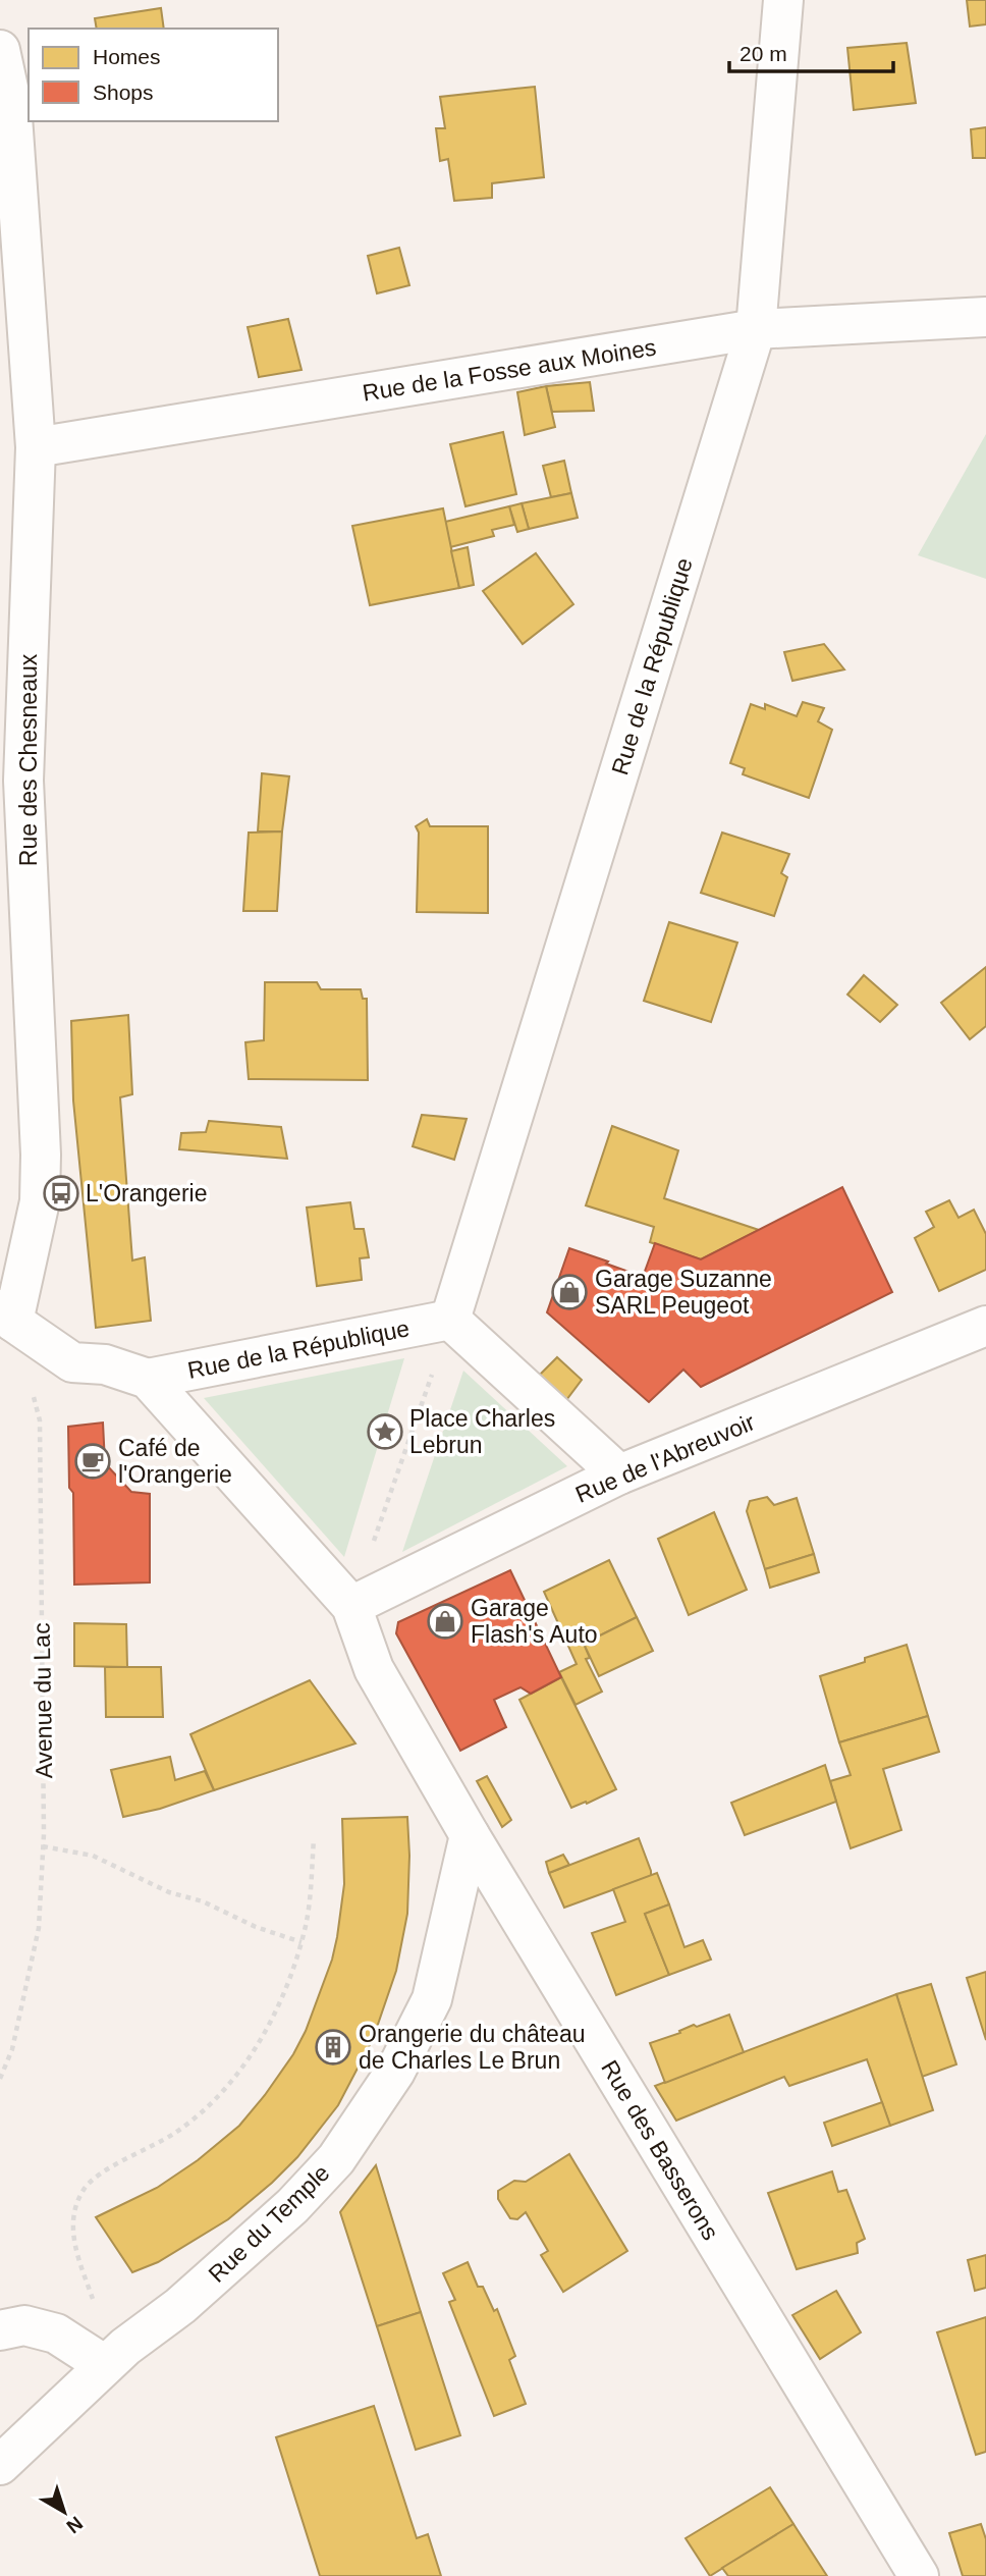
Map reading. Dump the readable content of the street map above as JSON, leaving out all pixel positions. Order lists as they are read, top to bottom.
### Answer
{
  "streets": {
    "street": [
      "Rue de la Fosse aux Moines",
      "Rue de la République",
      "Rue des Chesneaux",
      "Rue de l'Abreuvoir",
      "Rue des Basserons",
      "Rue du Temple"
    ],
    "path": ["Avenue du Lac"]
  },
  "crossings": [
    ["Rue de la Fosse aux Moines", "Rue de la République"],
    ["Rue de la Fosse aux Moines", "Rue des Chesneaux"],
    ["Rue de la République", "Rue des Chesneaux"],
    ["Rue de la République", "Rue de l'Abreuvoir"],
    ["Rue de la République", "Rue des Basserons"],
    ["Rue de l'Abreuvoir", "Rue des Basserons"],
    ["Rue des Basserons", "Rue du Temple"]
  ],
  "places": {
    "bus stop": ["L'Orangerie"],
    "shop": ["Garage Suzanne SARL Peugeot", "Garage Flash's Auto"],
    "place": ["Place Charles Lebrun"],
    "cafe": ["Café de l'Orangerie"],
    "building": ["Orangerie du château de Charles Le Brun"]
  },
  "legend": ["Homes", "Shops"],
  "scale_bar": "20 m",
  "north": "bottom right"
}
